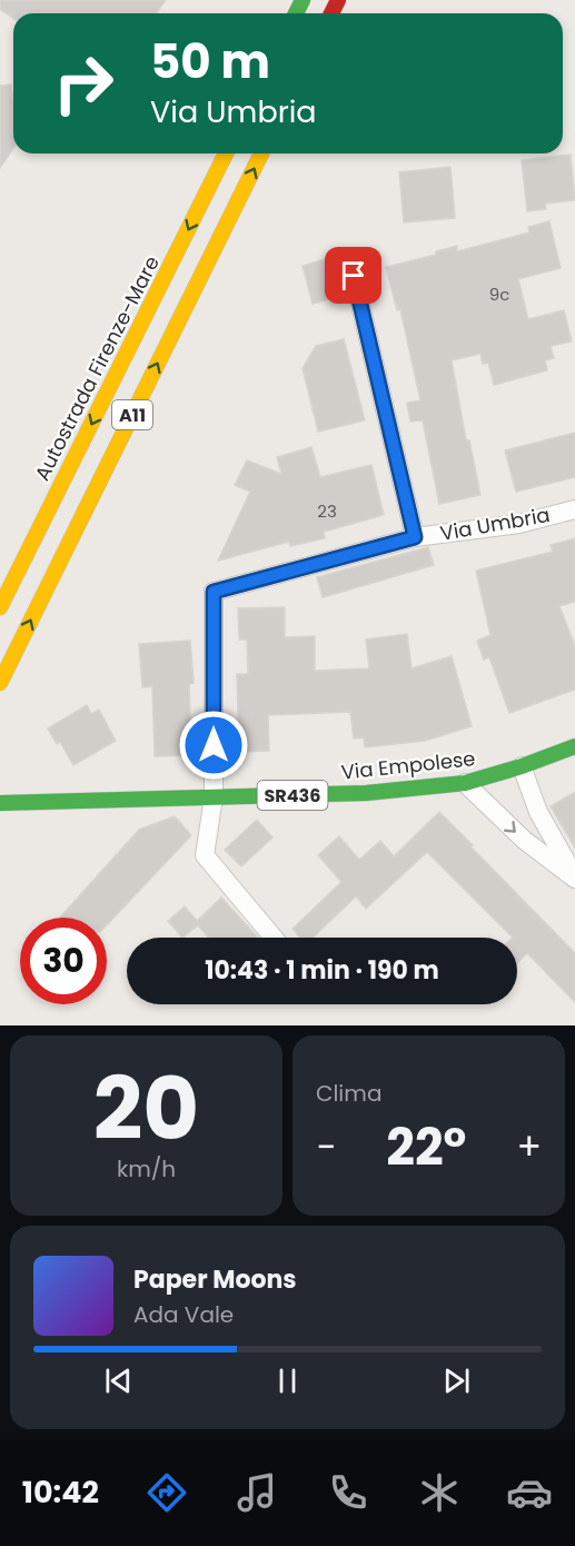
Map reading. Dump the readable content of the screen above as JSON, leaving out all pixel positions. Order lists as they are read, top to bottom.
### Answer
{
  "streets": {
    "main road": [
      "Autostrada Firenze-Mare",
      "A11",
      "Via Empolese",
      "SR436"
    ],
    "street": ["Via Umbria"]
  },
  "crossings": [
    ["Via Umbria", "Via Empolese"]
  ],
  "house_numbers": ["9c", "23"],
  "page": {
    "turn": ["50 m", "Via Umbria"],
    "limit": "30",
    "trip": "10:43 · 1 min · 190 m",
    "tile": [
      ["20", "km/h"],
      "Clima"
    ],
    "heat": ["−", "22°", "+"],
    "song": ["Paper Moons", "Ada Vale"],
    "tabs": "10:42"
  }
}
